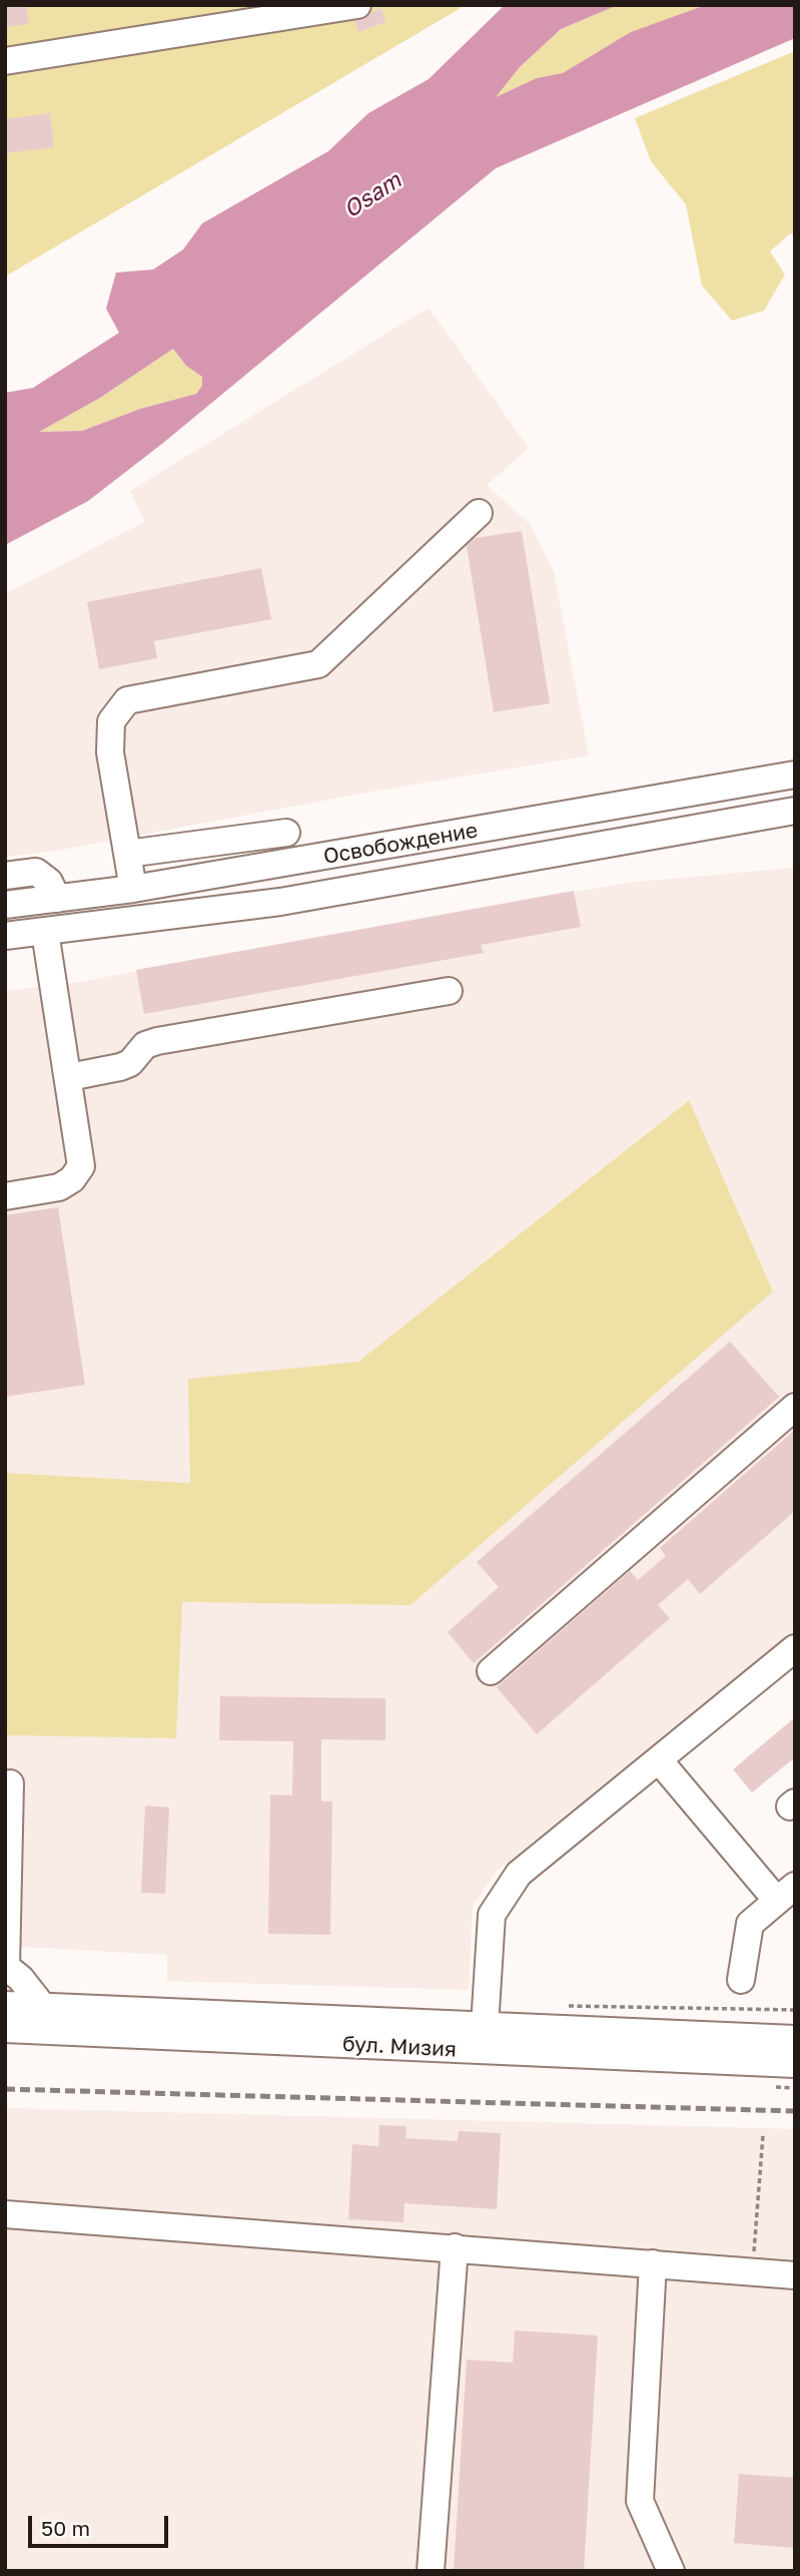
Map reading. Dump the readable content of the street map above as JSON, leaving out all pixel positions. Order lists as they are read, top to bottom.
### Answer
{
  "streets": {
    "street": ["Освобождение", "бул. Мизия"]
  },
  "water": ["Osam"],
  "scale_bar": "50 m"
}
